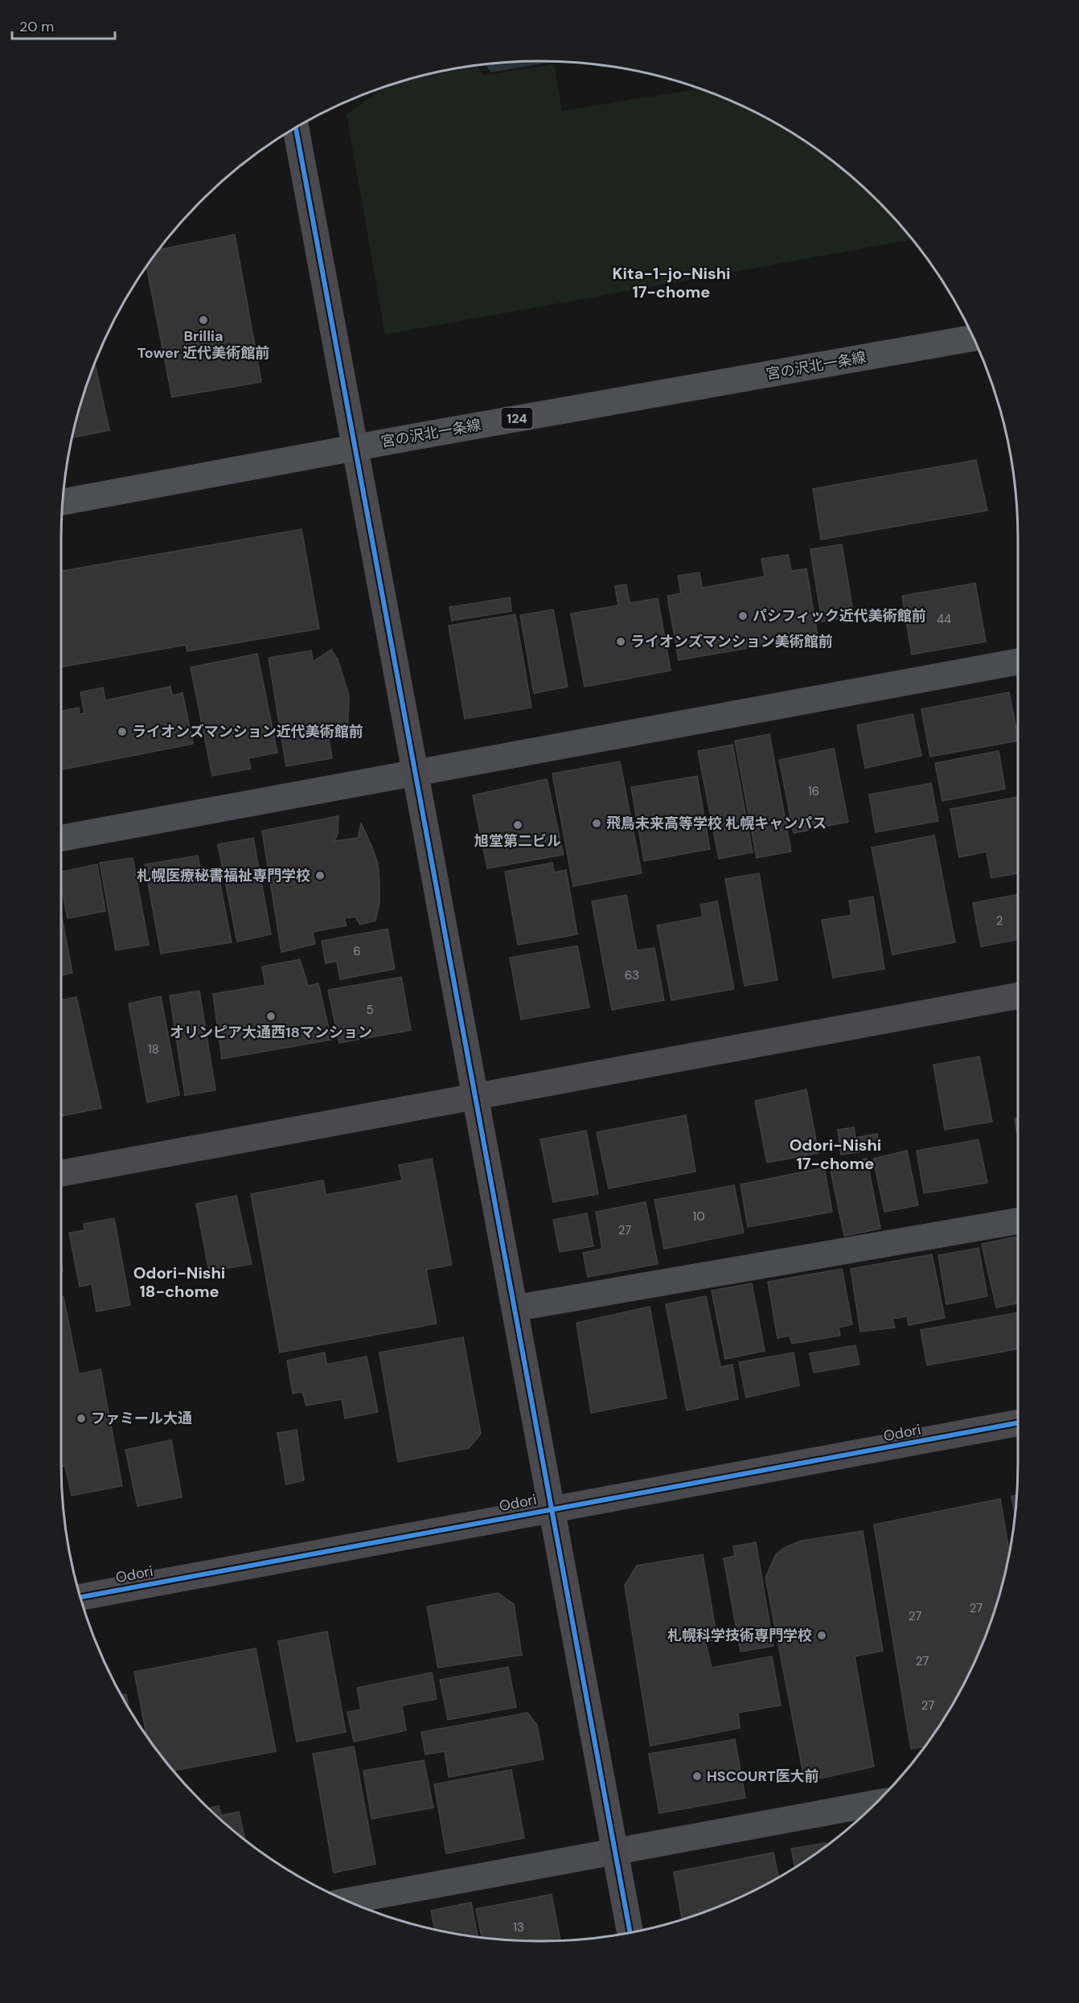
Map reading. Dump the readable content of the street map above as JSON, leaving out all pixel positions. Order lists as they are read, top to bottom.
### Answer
{
  "streets": {
    "main road": ["宮の沢北一条線", "124"],
    "street": ["Odori"]
  },
  "districts": ["Kita-1-jo-Nishi 17-chome", "Odori-Nishi 17-chome", "Odori-Nishi 18-chome"],
  "places": [
    "Brillia Tower 近代美術館前",
    "パシフィック近代美術館前",
    "ライオンズマンション美術館前",
    "ライオンズマンション近代美術館前",
    "飛鳥未来高等学校 札幌キャンパス",
    "旭堂第二ビル",
    "札幌医療秘書福祉専門学校",
    "オリンピア大通西18マンション",
    "ファミール大通",
    "札幌科学技術専門学校",
    "HSCOURT医大前"
  ],
  "house_numbers": [
    "44",
    "16",
    "2",
    "6",
    "63",
    "5",
    "18",
    "10",
    "27",
    "27",
    "27",
    "27",
    "27",
    "13"
  ],
  "scale_bar": "20 m"
}
